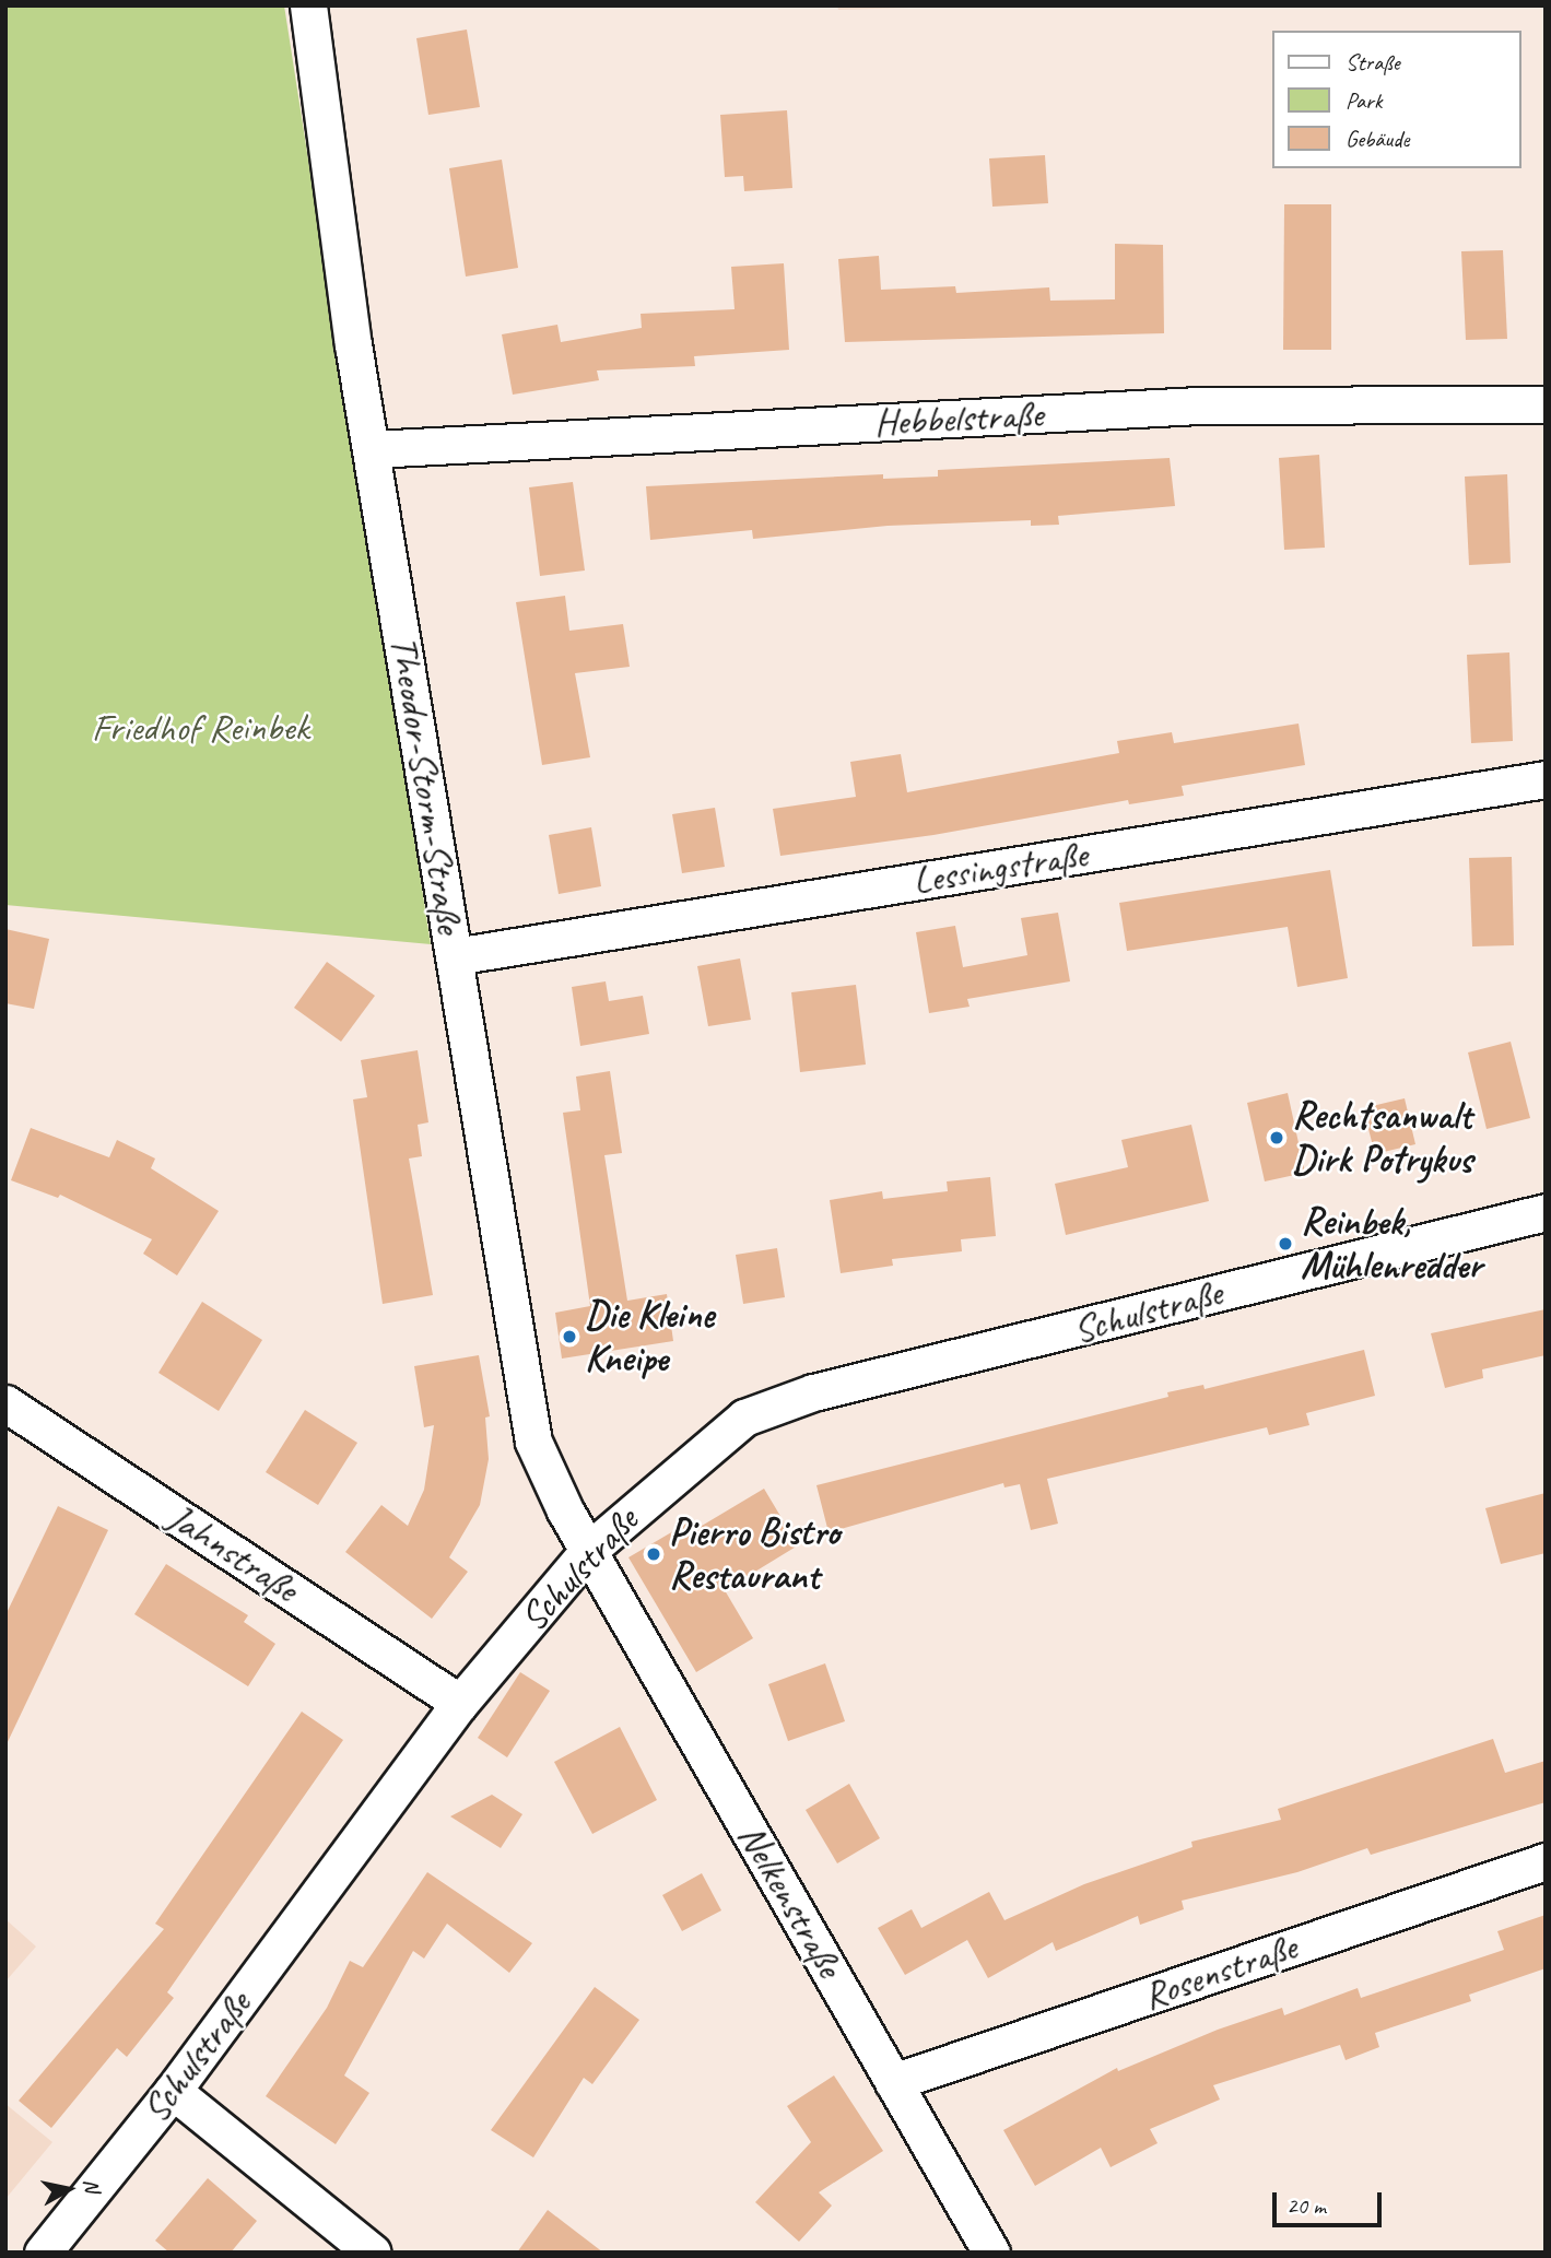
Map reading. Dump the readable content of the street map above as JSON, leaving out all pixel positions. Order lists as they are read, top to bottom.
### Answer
{
  "streets": {
    "street": [
      "Hebbelstraße",
      "Theodor-Storm-Straße",
      "Lessingstraße",
      "Schulstraße",
      "Jahnstraße",
      "Nelkenstraße",
      "Rosenstraße"
    ]
  },
  "crossings": [
    ["Hebbelstraße", "Theodor-Storm-Straße"],
    ["Theodor-Storm-Straße", "Lessingstraße"],
    ["Theodor-Storm-Straße", "Schulstraße"],
    ["Theodor-Storm-Straße", "Nelkenstraße"],
    ["Schulstraße", "Jahnstraße"],
    ["Schulstraße", "Nelkenstraße"],
    ["Nelkenstraße", "Rosenstraße"]
  ],
  "parks": ["Friedhof Reinbek"],
  "places": [
    "Rechtsanwalt Dirk Potrykus",
    "Reinbek, Mühlenredder",
    "Die Kleine Kneipe",
    "Pierro Bistro Restaurant"
  ],
  "legend": ["Straße", "Park", "Gebäude"],
  "scale_bar": "20 m",
  "north": "right"
}
